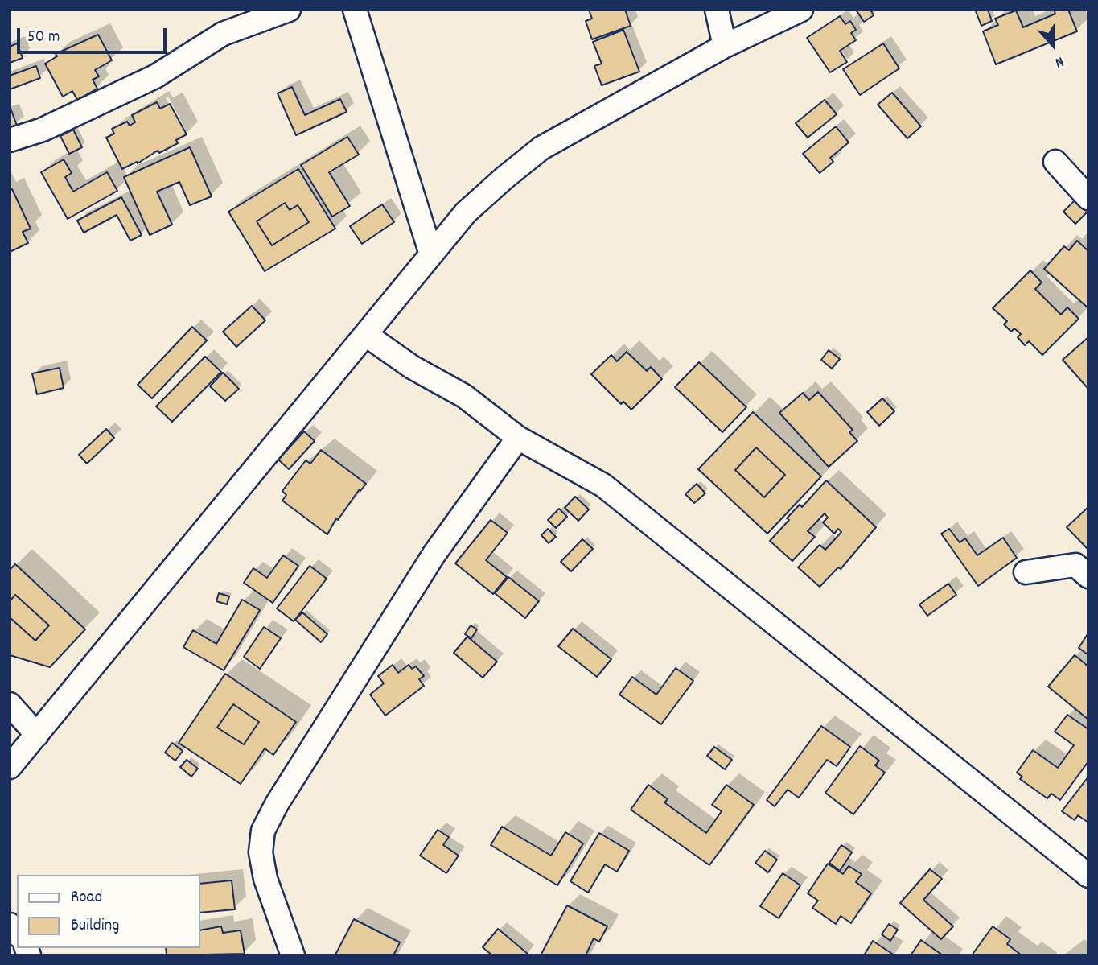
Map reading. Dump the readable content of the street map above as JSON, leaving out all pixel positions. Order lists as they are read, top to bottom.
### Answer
{
  "legend": ["Road", "Building"],
  "scale_bar": "50 m",
  "north": "bottom"
}
